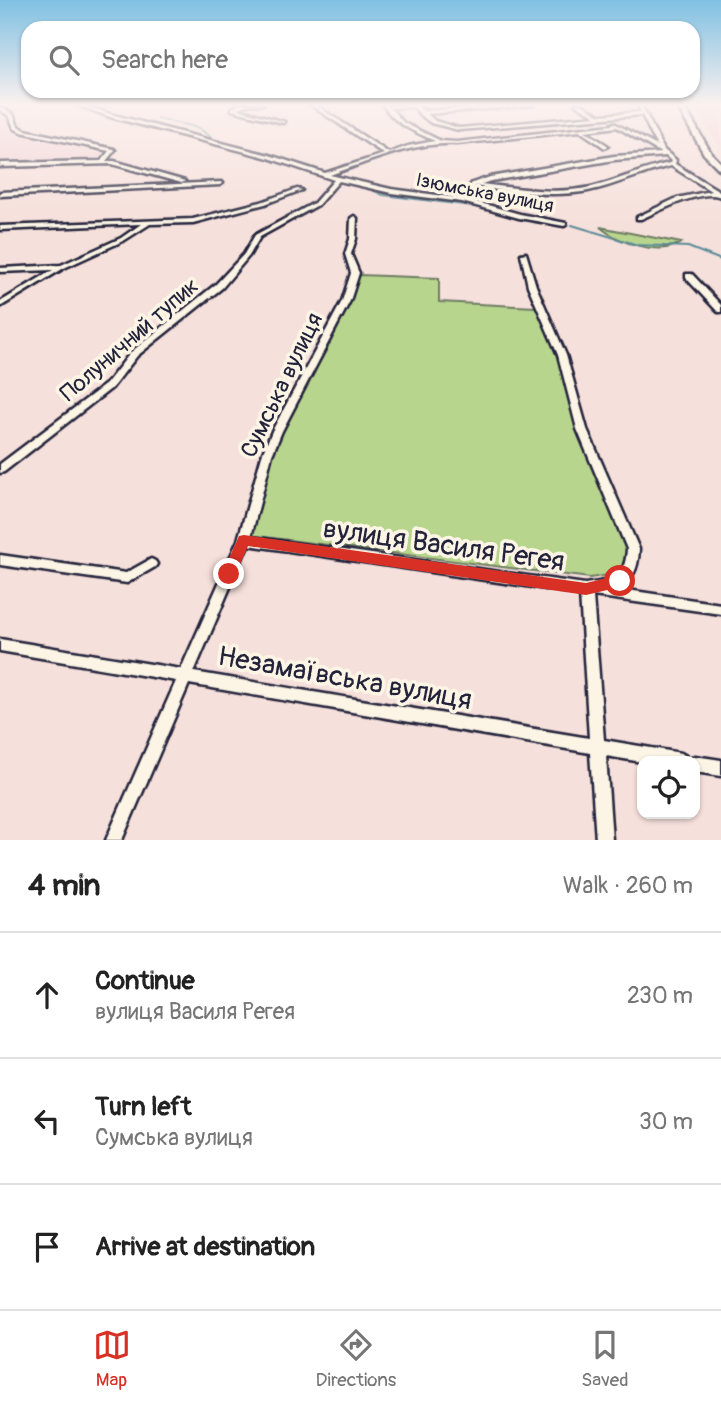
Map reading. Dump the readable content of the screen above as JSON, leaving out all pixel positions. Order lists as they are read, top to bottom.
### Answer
{
  "streets": {
    "street": [
      "Ізюмська вулиця",
      "Полуничний тупик",
      "Сумська вулиця",
      "вулиця Василя Регея",
      "Незамаївська вулиця"
    ]
  },
  "crossings": [
    ["Ізюмська вулиця", "Полуничний тупик"],
    ["Сумська вулиця", "вулиця Василя Регея"],
    ["Сумська вулиця", "Незамаївська вулиця"]
  ],
  "page": {
    "search": "Search here",
    "heading": ["4 min", "Walk · 260 m"],
    "list": [
      ["Continue", "вулиця Василя Регея", "230 m"],
      ["Turn left", "Сумська вулиця", "30 m"],
      "Arrive at destination"
    ],
    "nav": ["Map", "Directions", "Saved"]
  }
}
